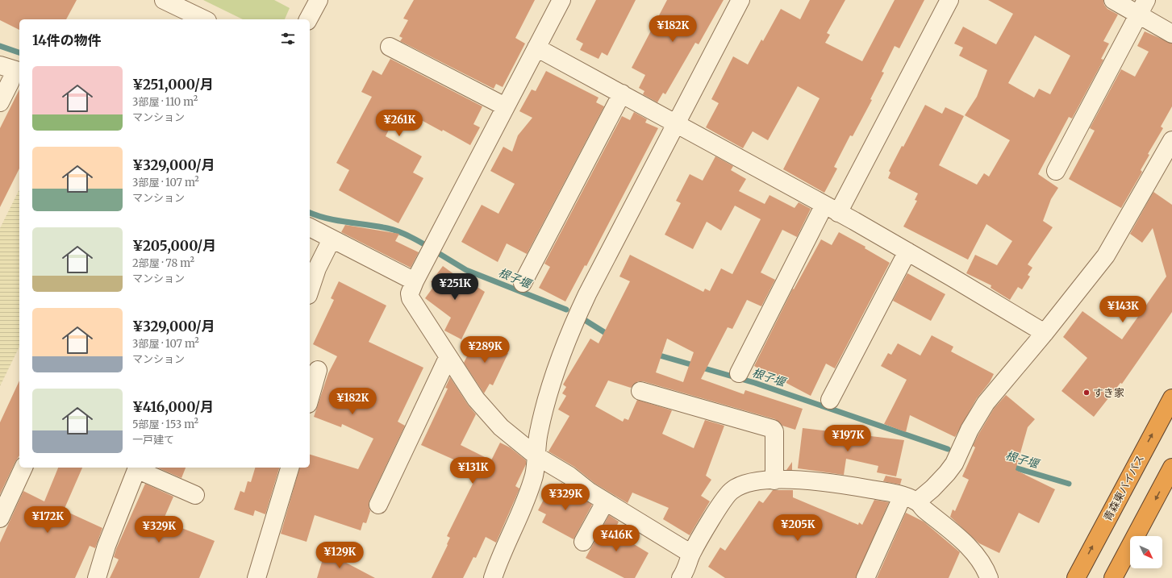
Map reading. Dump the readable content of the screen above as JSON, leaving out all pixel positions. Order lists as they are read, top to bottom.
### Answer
{
  "streets": {
    "highway": ["青森東バイパス"]
  },
  "water": ["根子堰"],
  "places": ["すき家"],
  "north": "bottom right",
  "page": {
    "price": [
      "¥182K",
      "¥261K",
      "¥251K",
      "¥143K",
      "¥289K",
      "¥182K",
      "¥197K",
      "¥131K",
      "¥329K",
      "¥172K",
      "¥205K",
      "¥329K",
      "¥416K",
      "¥129K"
    ],
    "heading": "14件の物件",
    "list": [
      {
        "name": "¥251,000/月",
        "note": "3部屋 · 110 m² · マンション"
      },
      {
        "name": "¥329,000/月",
        "note": "3部屋 · 107 m² · マンション"
      },
      {
        "name": "¥205,000/月",
        "note": "2部屋 · 78 m² · マンション"
      },
      {
        "name": "¥329,000/月",
        "note": "3部屋 · 107 m² · マンション"
      },
      {
        "name": "¥416,000/月",
        "note": "5部屋 · 153 m² · 一戸建て"
      }
    ]
  }
}
